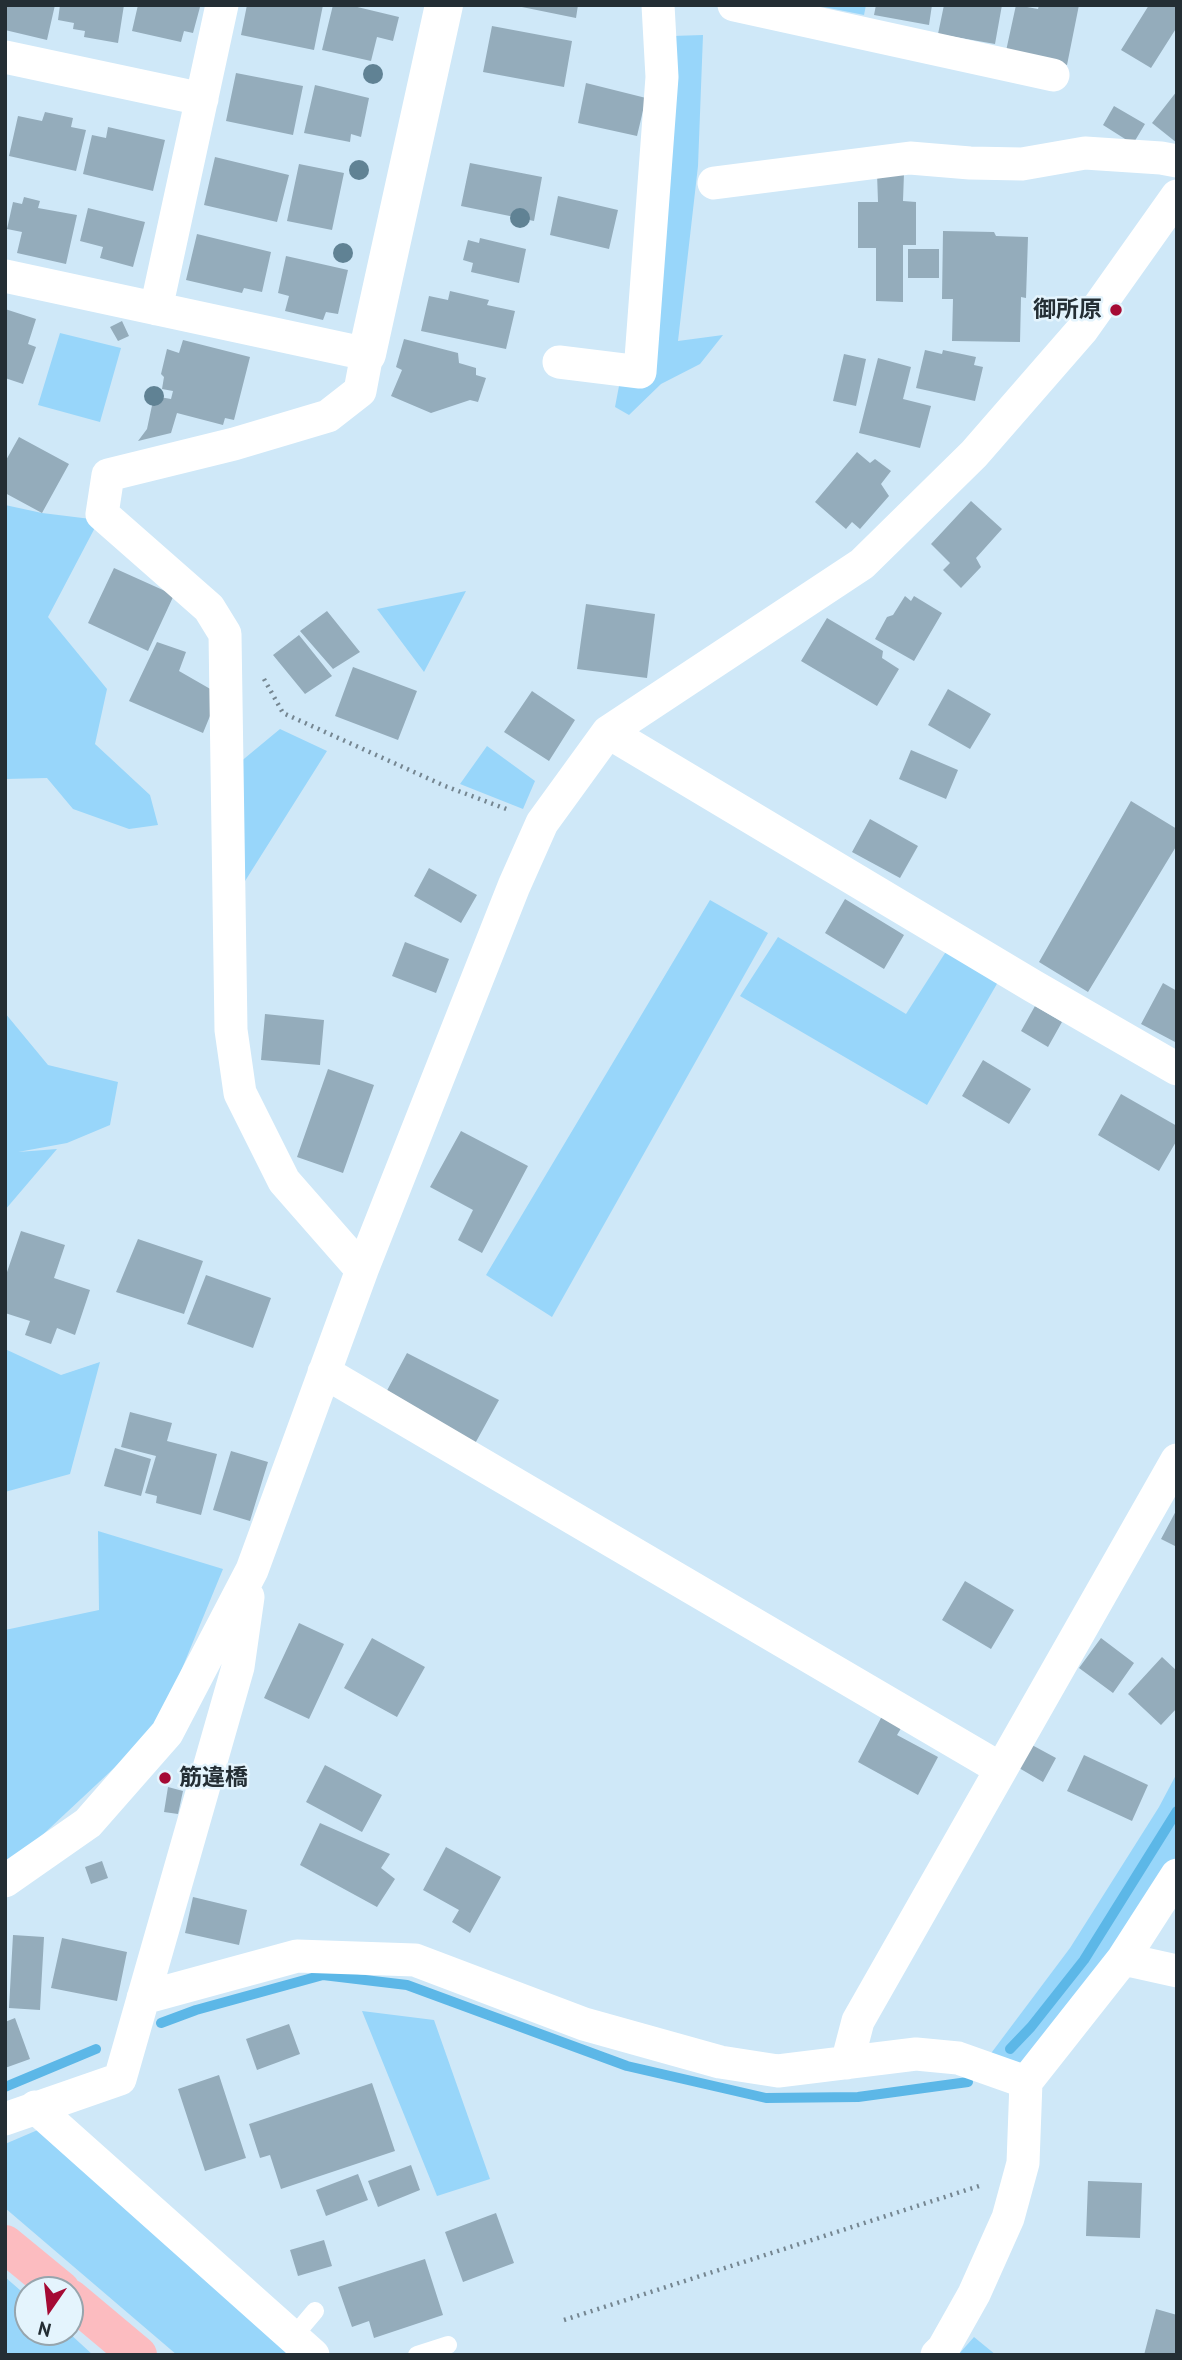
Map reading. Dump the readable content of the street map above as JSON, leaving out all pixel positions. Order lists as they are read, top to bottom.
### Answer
{
  "places": ["御所原", "筋違橋"],
  "north": "bottom"
}
